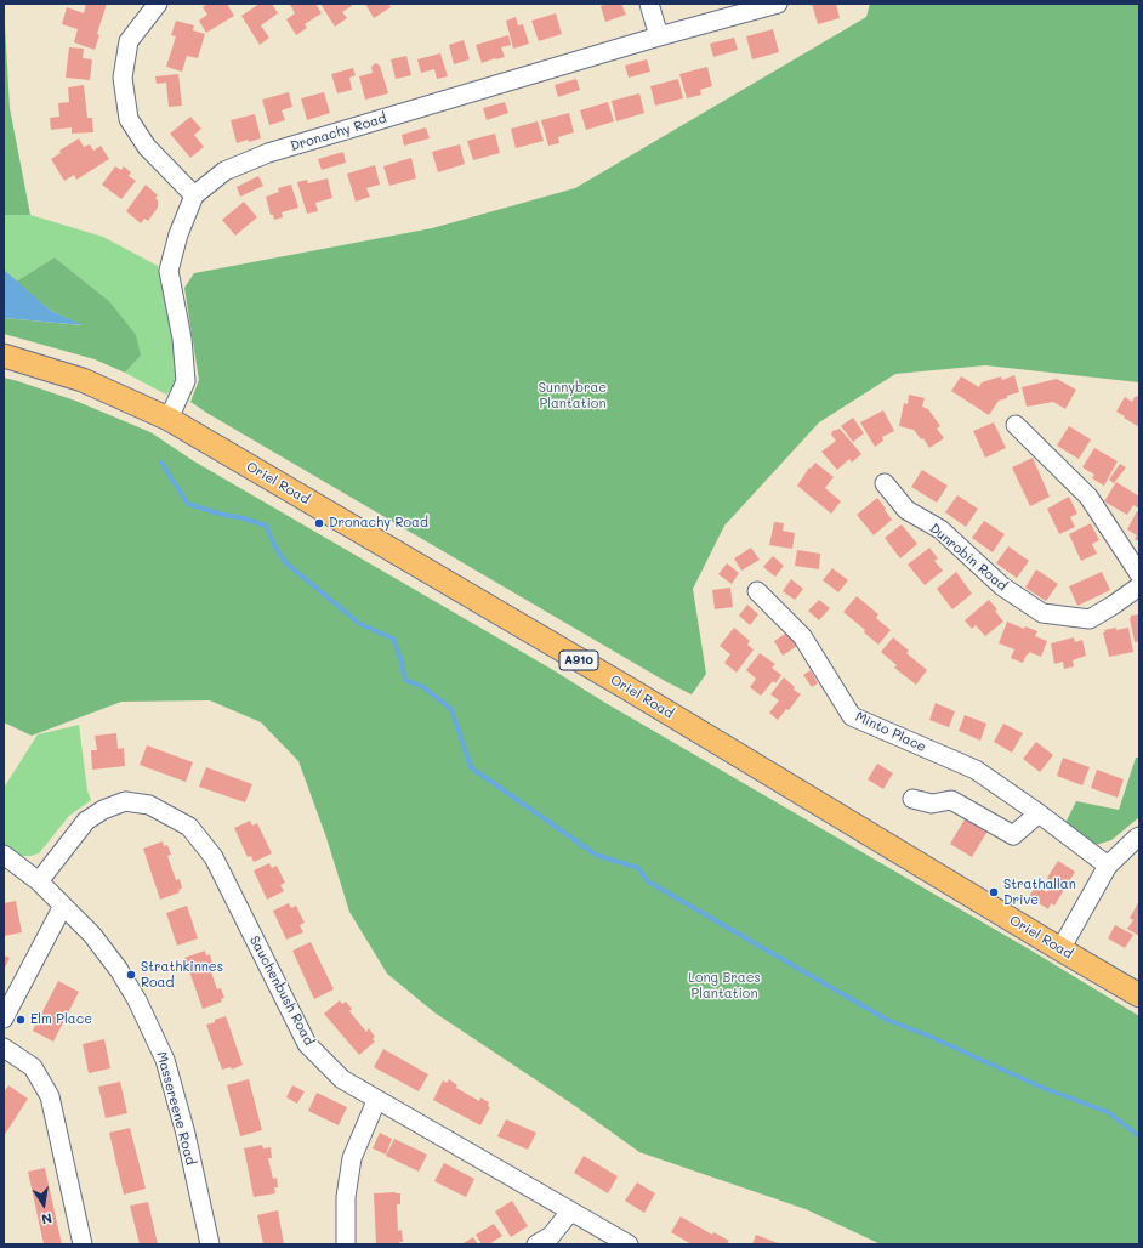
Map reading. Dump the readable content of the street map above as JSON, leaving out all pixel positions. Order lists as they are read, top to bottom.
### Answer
{
  "streets": {
    "main road": ["Oriel Road", "A910"],
    "street": [
      "Dronachy Road",
      "Dunrobin Road",
      "Minto Place",
      "Sauchenbush Road",
      "Massereene Road"
    ]
  },
  "crossings": [
    ["Sauchenbush Road", "Massereene Road"]
  ],
  "parks": ["Sunnybrae Plantation", "Long Braes Plantation"],
  "places": [
    "Dronachy Road",
    "Strathallan Drive",
    "Strathkinnes Road",
    "Elm Place"
  ],
  "north": "bottom"
}
